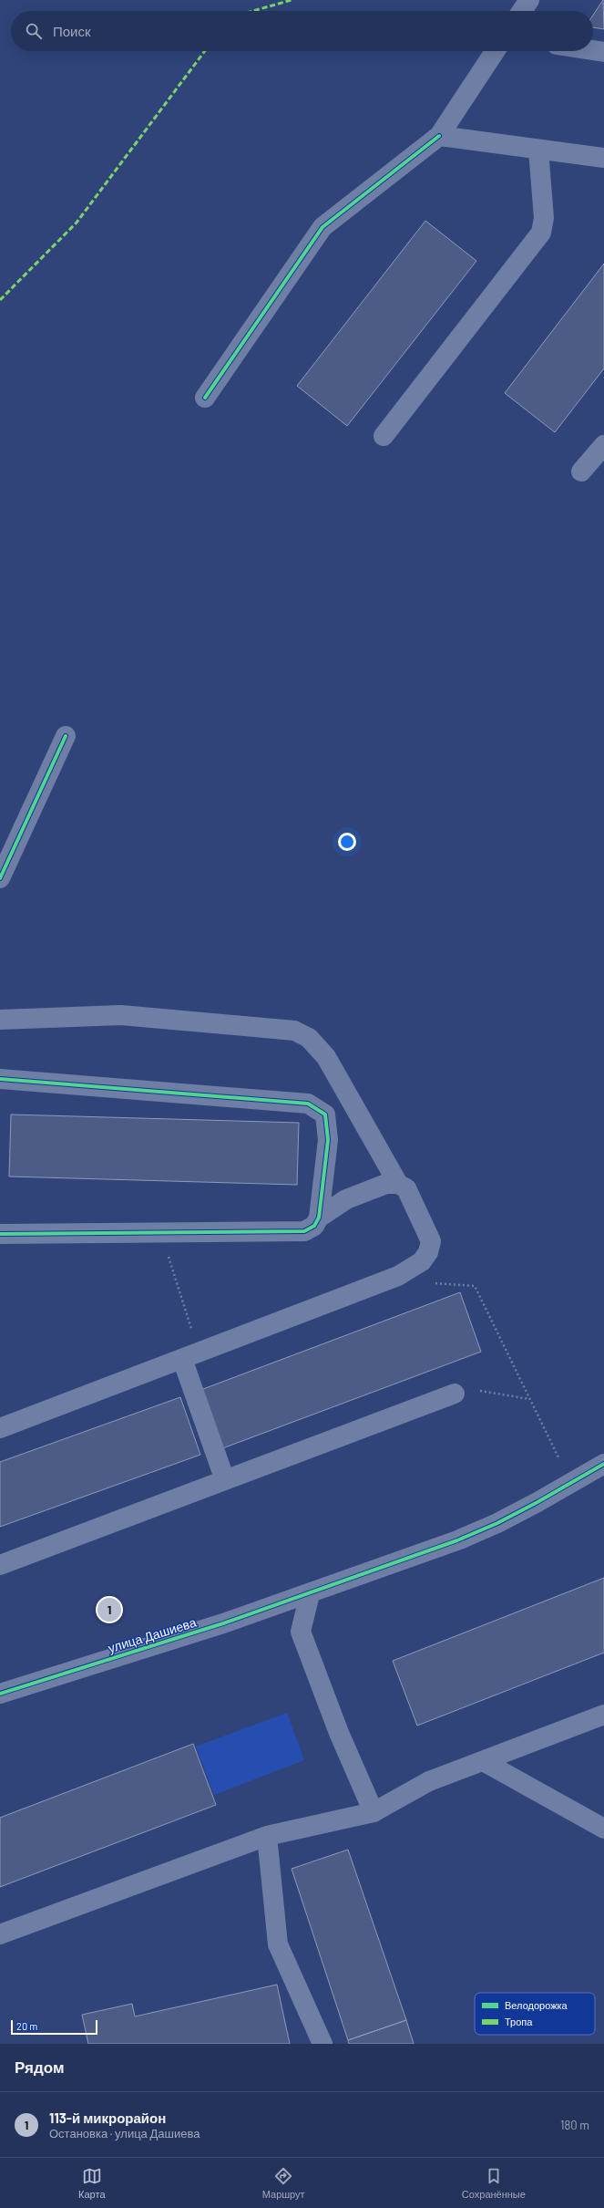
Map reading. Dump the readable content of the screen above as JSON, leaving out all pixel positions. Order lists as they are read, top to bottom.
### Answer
{
  "streets": {
    "street": ["улица Дашиева"]
  },
  "legend": ["Велодорожка", "Тропа"],
  "scale_bar": "20 m",
  "page": {
    "search": "Поиск",
    "pins": "1",
    "scale": "20 m",
    "heading": "Рядом",
    "list": [
      {
        "mark": "1",
        "name": "113-й микрорайон",
        "note": "Остановка · улица Дашиева",
        "value": "180 m"
      }
    ],
    "nav": ["Карта", "Маршрут", "Сохранённые"]
  }
}
